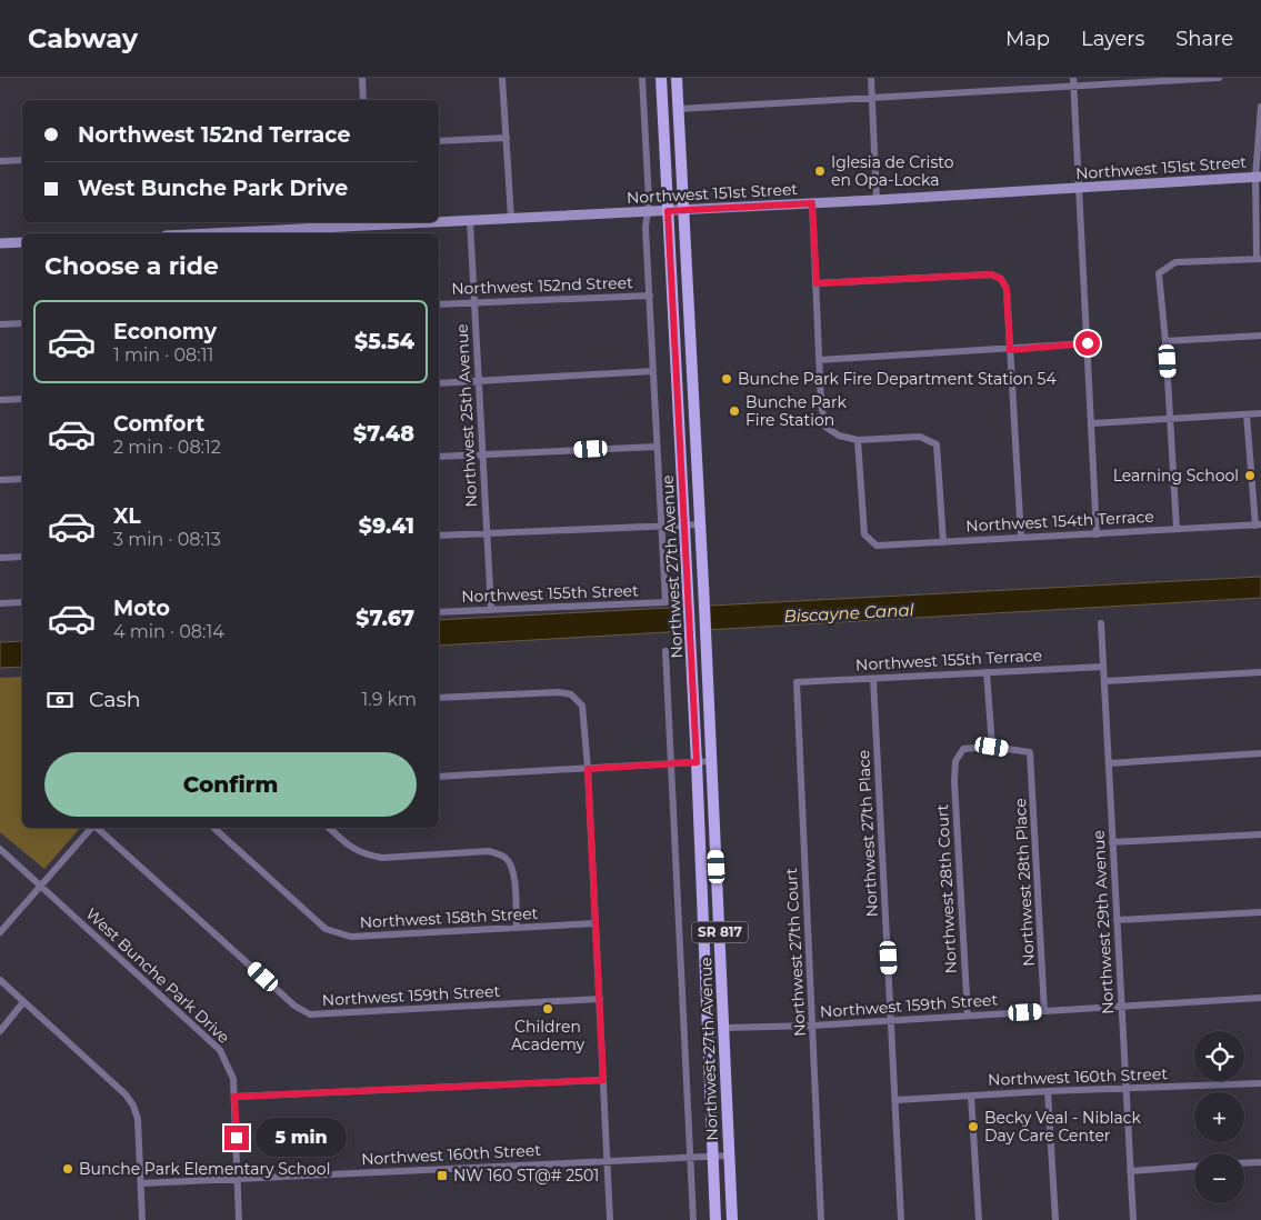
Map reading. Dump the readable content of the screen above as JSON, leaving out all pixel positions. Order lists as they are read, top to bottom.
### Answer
{
  "streets": {
    "main road": ["Northwest 27th Avenue", "SR 817"],
    "street": [
      "Northwest 151st Street",
      "Northwest 152nd Street",
      "Northwest 25th Avenue",
      "Northwest 154th Terrace",
      "Northwest 155th Street",
      "Northwest 155th Terrace",
      "Northwest 27th Place",
      "Northwest 28th Place",
      "Northwest 28th Court",
      "Northwest 158th Street",
      "Northwest 29th Avenue",
      "Northwest 27th Court",
      "West Bunche Park Drive",
      "Northwest 159th Street",
      "Northwest 160th Street"
    ]
  },
  "crossings": [
    ["Northwest 151st Street", "Northwest 25th Avenue"],
    ["Northwest 151st Street", "Northwest 27th Avenue"],
    ["Northwest 152nd Street", "Northwest 25th Avenue"],
    ["Northwest 152nd Street", "Northwest 27th Avenue"],
    ["Northwest 25th Avenue", "Northwest 155th Street"],
    ["Northwest 27th Avenue", "Northwest 155th Street"],
    ["Northwest 27th Avenue", "Northwest 159th Street"],
    ["Northwest 27th Avenue", "Northwest 160th Street"],
    ["Northwest 155th Terrace", "Northwest 27th Place"],
    ["Northwest 155th Terrace", "Northwest 29th Avenue"],
    ["Northwest 155th Terrace", "Northwest 27th Court"],
    ["Northwest 27th Place", "Northwest 159th Street"],
    ["Northwest 27th Place", "Northwest 160th Street"],
    ["Northwest 28th Place", "Northwest 28th Court"],
    ["Northwest 28th Place", "Northwest 159th Street"],
    ["Northwest 28th Court", "Northwest 159th Street"],
    ["Northwest 29th Avenue", "Northwest 159th Street"],
    ["Northwest 29th Avenue", "Northwest 160th Street"],
    ["Northwest 27th Court", "Northwest 159th Street"],
    ["West Bunche Park Drive", "Northwest 160th Street"]
  ],
  "water": ["Biscayne Canal"],
  "places": {
    "other": [
      "Iglesia de Cristo en Opa-Locka",
      "Bunche Park Fire Department Station 54",
      "Bunche Park Fire Station",
      "Learning School",
      "Children Academy",
      "Becky Veal - Niblack Day Care Center",
      "Bunche Park Elementary School"
    ],
    "transit": ["NW 160 ST@# 2501"]
  },
  "page": {
    "header": "Cabway",
    "nav": ["Map", "Layers", "Share"],
    "banner": ["Northwest 152nd Terrace", "West Bunche Park Drive"],
    "heading": "Choose a ride",
    "list": [
      {
        "name": "Economy",
        "note": "1 min · 08:11",
        "value": "$5.54"
      },
      {
        "name": "Comfort",
        "note": "2 min · 08:12",
        "value": "$7.48"
      },
      {
        "name": "XL",
        "note": "3 min · 08:13",
        "value": "$9.41"
      },
      {
        "name": "Moto",
        "note": "4 min · 08:14",
        "value": "$7.67"
      }
    ],
    "pay": ["Cash", "1.9 km"],
    "buttons": "Confirm",
    "map_buttons": ["+", "−"],
    "bubble": "5 min"
  }
}
